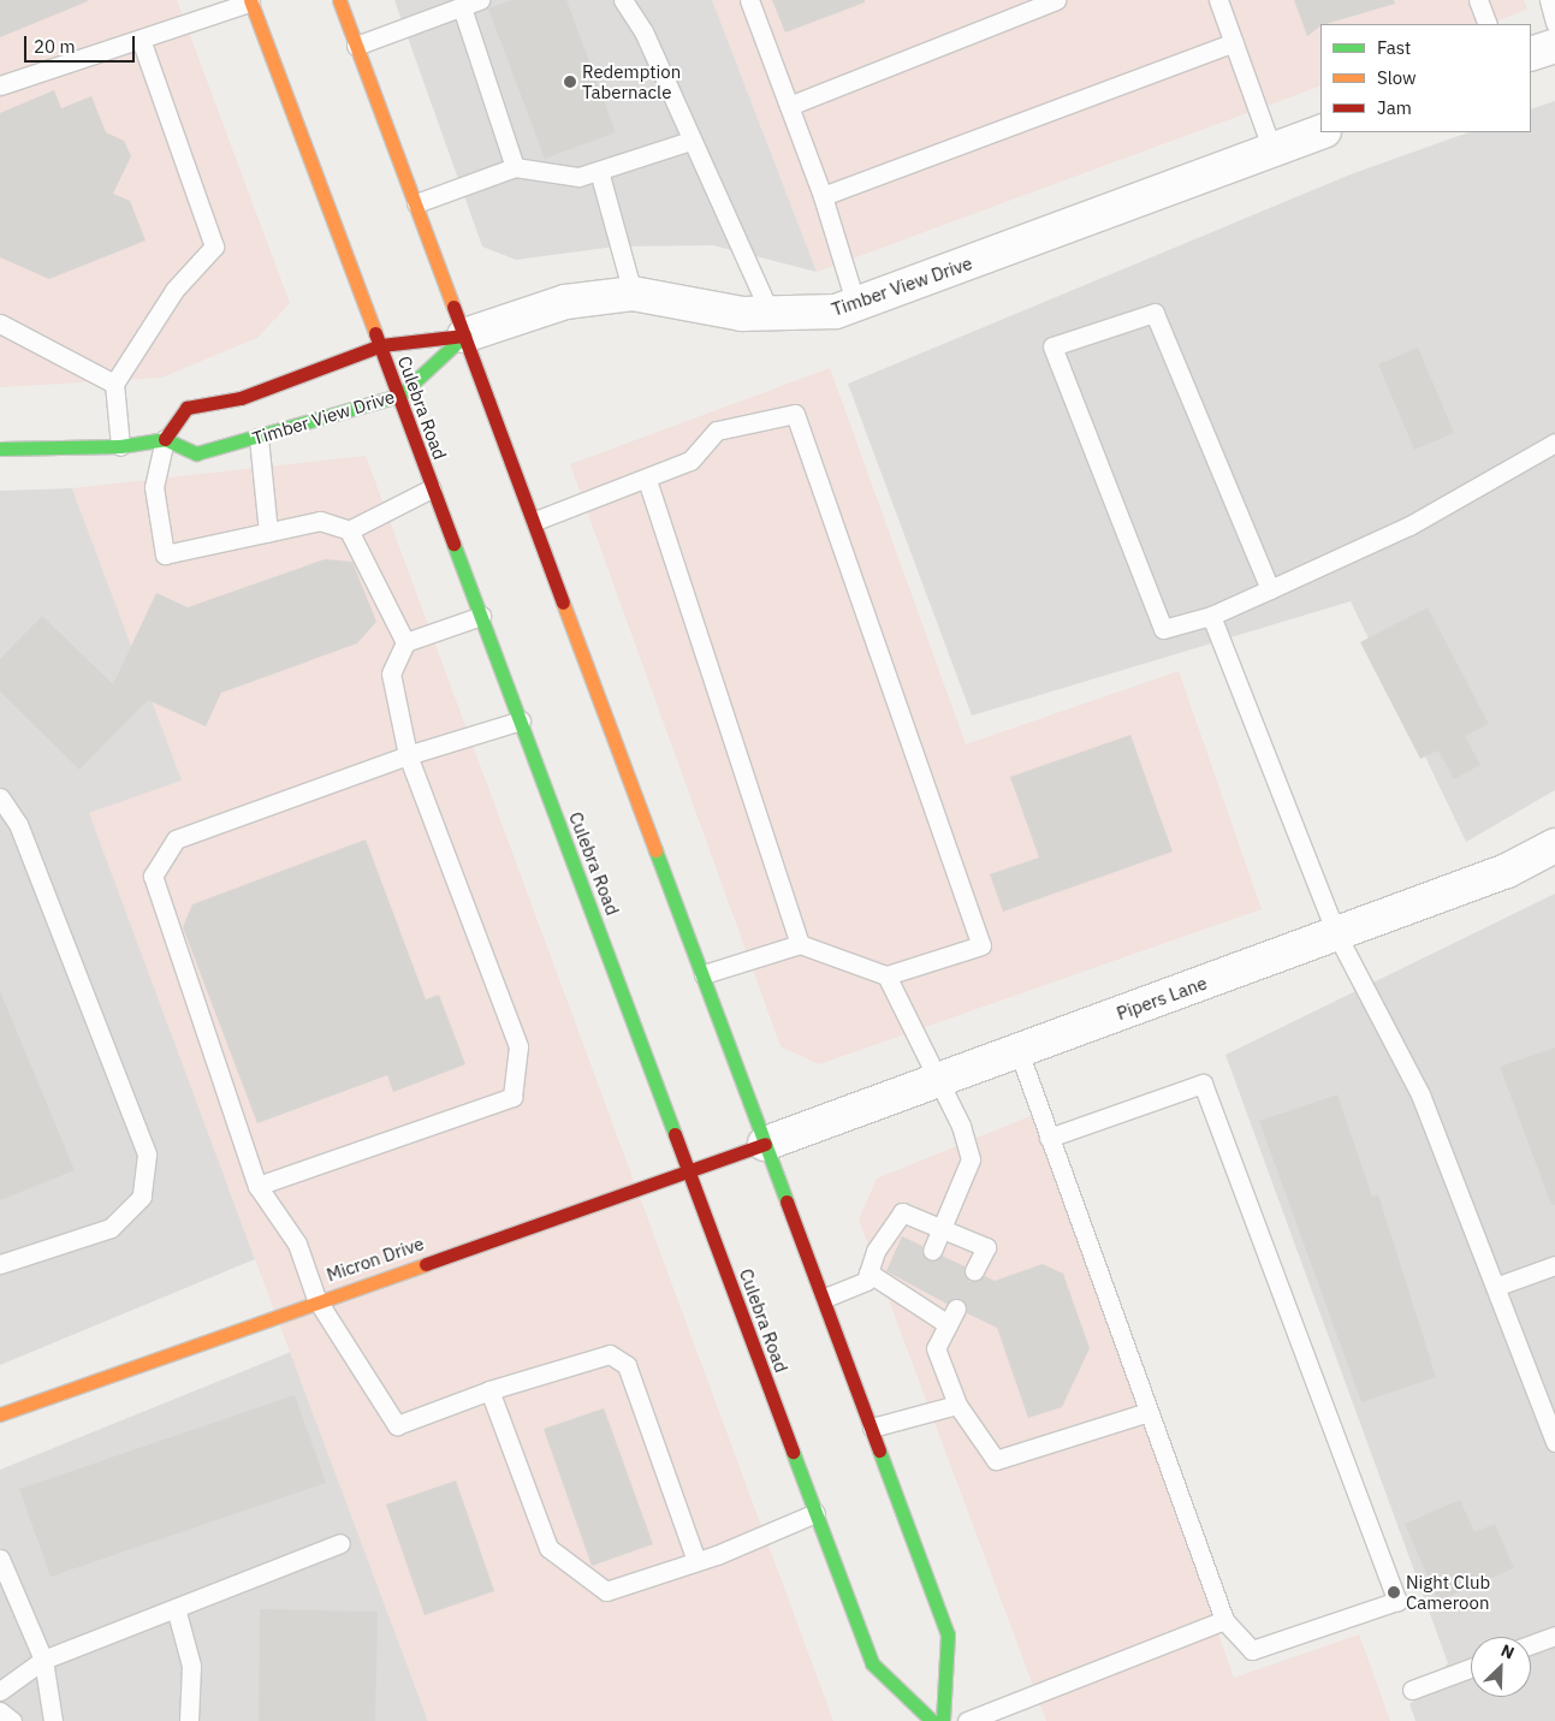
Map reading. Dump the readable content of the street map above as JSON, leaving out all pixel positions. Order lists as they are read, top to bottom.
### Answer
{
  "streets": {
    "main road": ["Timber View Drive", "Culebra Road", "Micron Drive"],
    "street": ["Pipers Lane"]
  },
  "crossings": [
    ["Timber View Drive", "Culebra Road"],
    ["Culebra Road", "Micron Drive"],
    ["Pipers Lane", "Micron Drive"]
  ],
  "places": ["Redemption Tabernacle", "Night Club Cameroon"],
  "legend": ["Fast", "Slow", "Jam"],
  "scale_bar": "20 m",
  "north": "top right"
}
